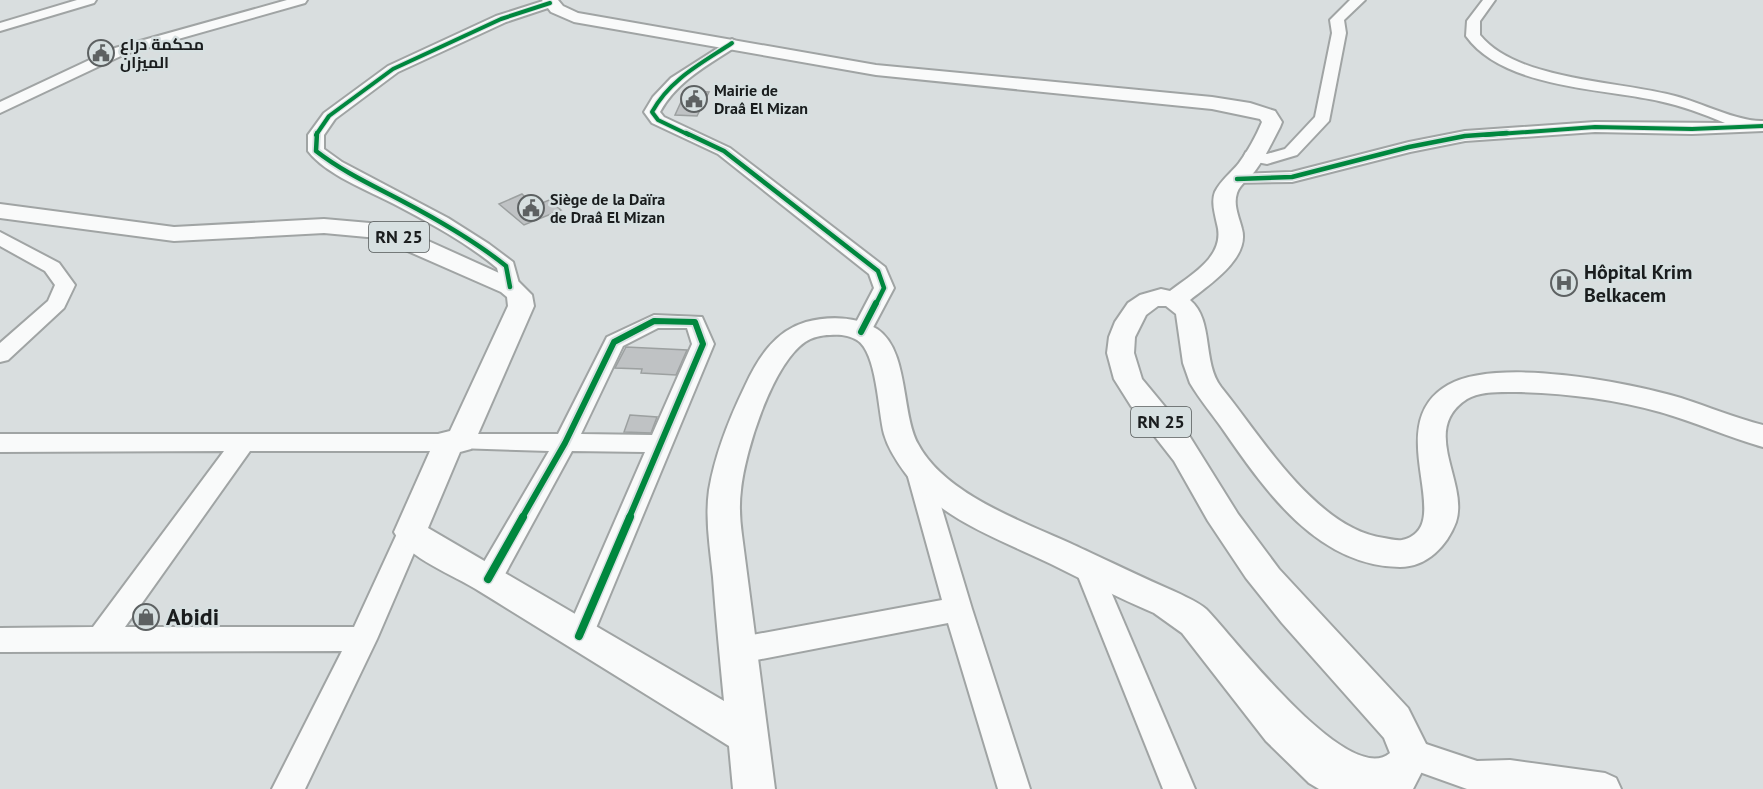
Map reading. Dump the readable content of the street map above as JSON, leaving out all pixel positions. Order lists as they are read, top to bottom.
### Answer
{
  "streets": {
    "main road": ["RN 25"]
  },
  "places": {
    "public building": ["محكمة دراع الميزان", "Mairie de Draâ El Mizan", "Siège de la Daïra de Draâ El Mizan"],
    "hospital": ["Hôpital Krim Belkacem"],
    "shop": ["Abidi"]
  }
}
